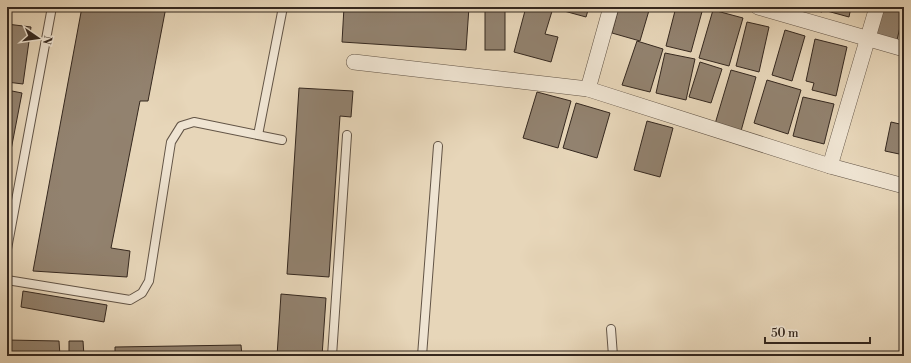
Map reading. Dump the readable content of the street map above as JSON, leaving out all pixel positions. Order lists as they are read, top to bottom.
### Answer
{
  "scale_bar": "50 m",
  "north": "right"
}
